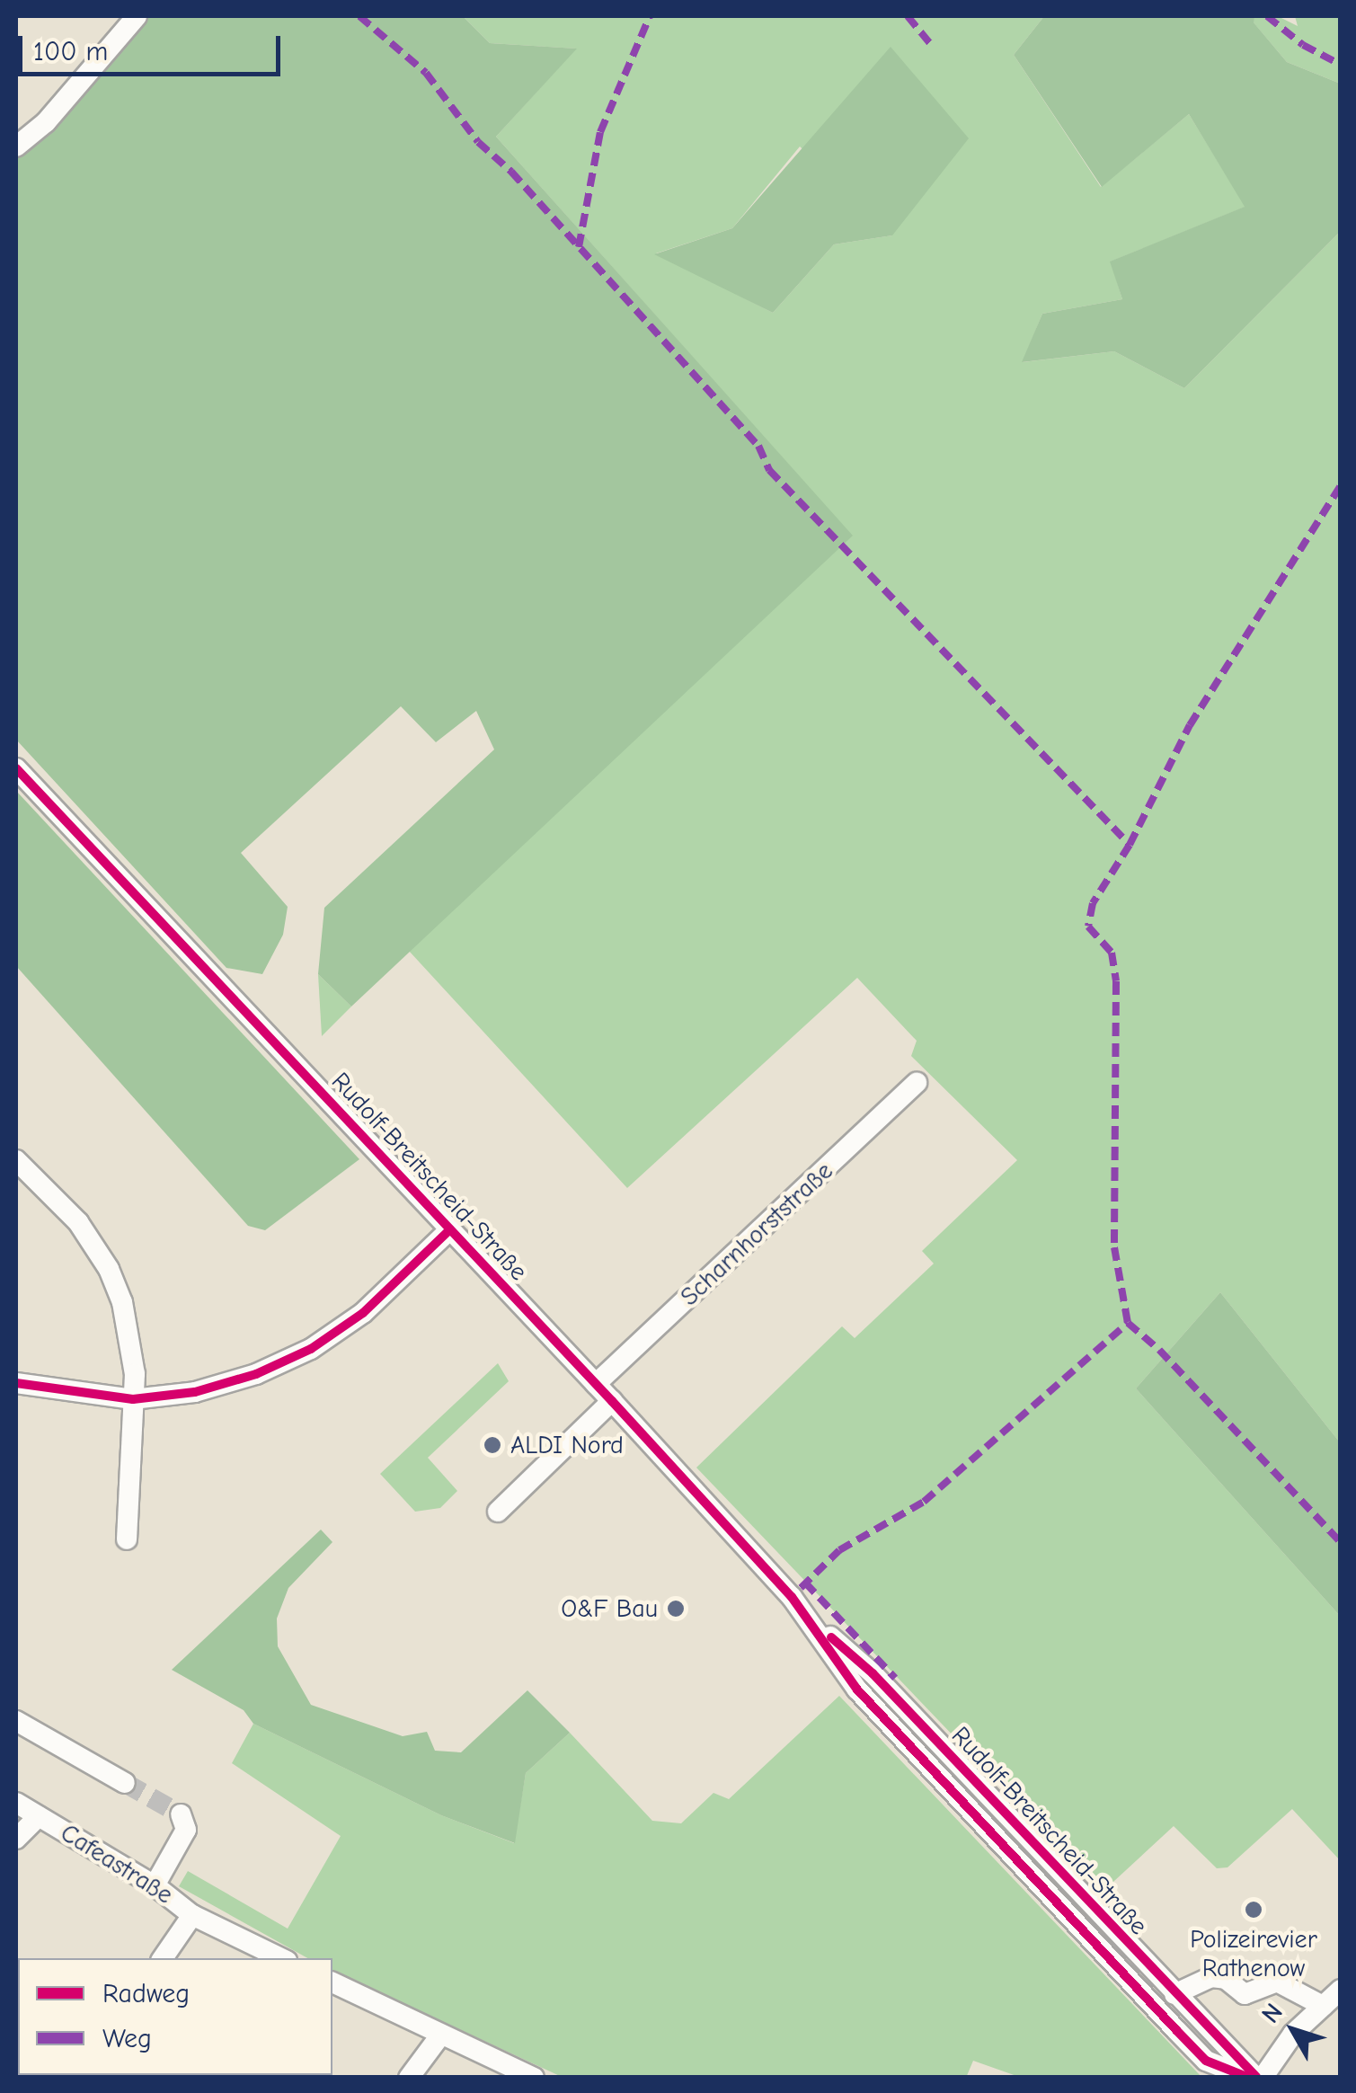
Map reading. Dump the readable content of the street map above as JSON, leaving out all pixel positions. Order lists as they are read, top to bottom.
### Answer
{
  "streets": {
    "street": ["Rudolf-Breitscheid-Straße", "Scharnhorststraße", "Cafeastraße"]
  },
  "crossings": [
    ["Rudolf-Breitscheid-Straße", "Scharnhorststraße"]
  ],
  "places": ["ALDI Nord", "O&F Bau", "Polizeirevier Rathenow"],
  "legend": ["Radweg", "Weg"],
  "scale_bar": "100 m",
  "north": "top left"
}
